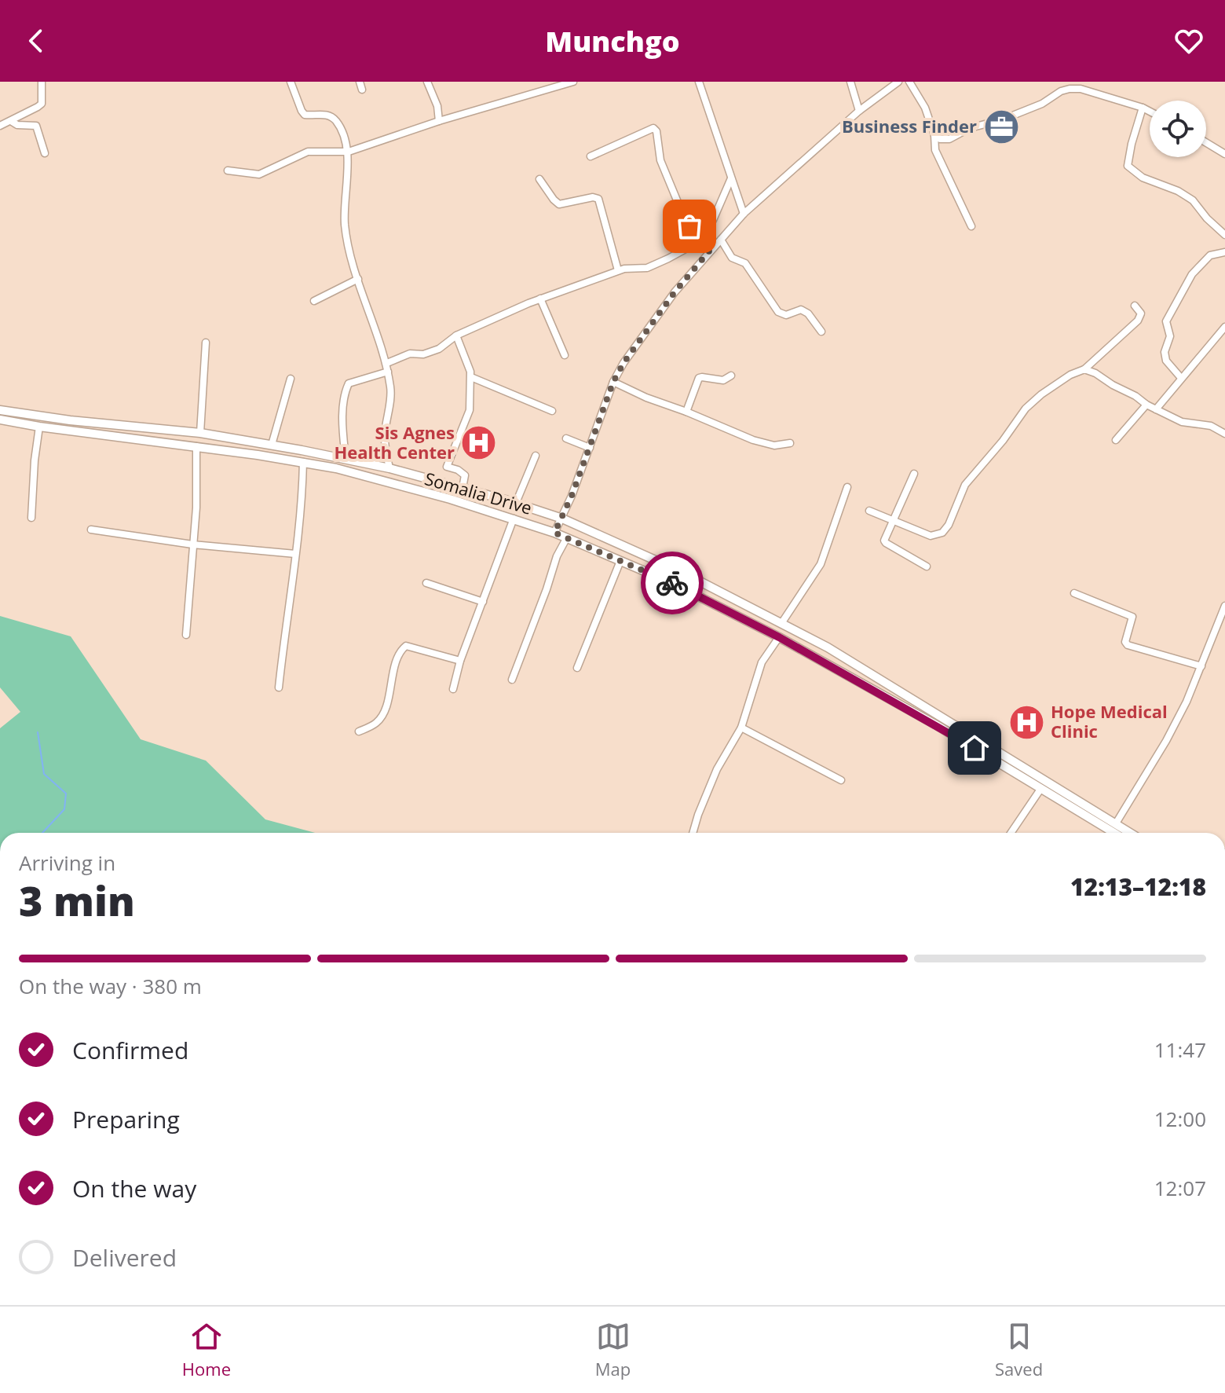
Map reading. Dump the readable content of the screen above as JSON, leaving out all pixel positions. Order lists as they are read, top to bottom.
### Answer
{
  "streets": {
    "main road": ["Somalia Drive"]
  },
  "places": {
    "office": ["Business Finder"],
    "hospital": ["Sis Agnes Health Center", "Hope Medical Clinic"]
  },
  "page": {
    "header": "Munchgo",
    "heading": ["3 min", "Arriving in", "12:13–12:18"],
    "bar": "On the way · 380 m",
    "list": [
      ["Confirmed", "11:47"],
      ["Preparing", "12:00"],
      ["On the way", "12:07"],
      "Delivered"
    ],
    "tabs": ["Home", "Map", "Saved"]
  }
}
